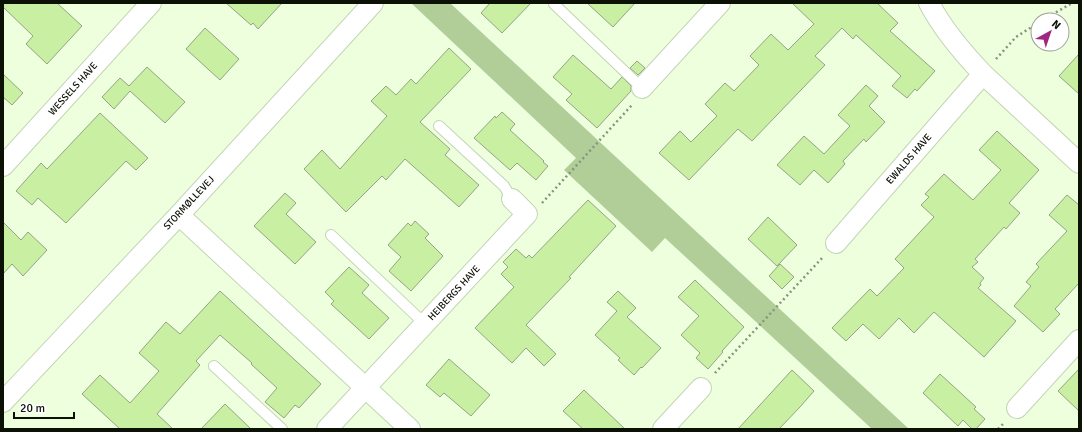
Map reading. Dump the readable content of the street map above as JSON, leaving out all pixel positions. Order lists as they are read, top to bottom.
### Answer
{
  "streets": {
    "street": [
      "WESSELS HAVE",
      "EWALDS HAVE",
      "STORMØLLEVEJ",
      "HEIBERGS HAVE"
    ]
  },
  "scale_bar": "20 m",
  "north": "top right"
}
